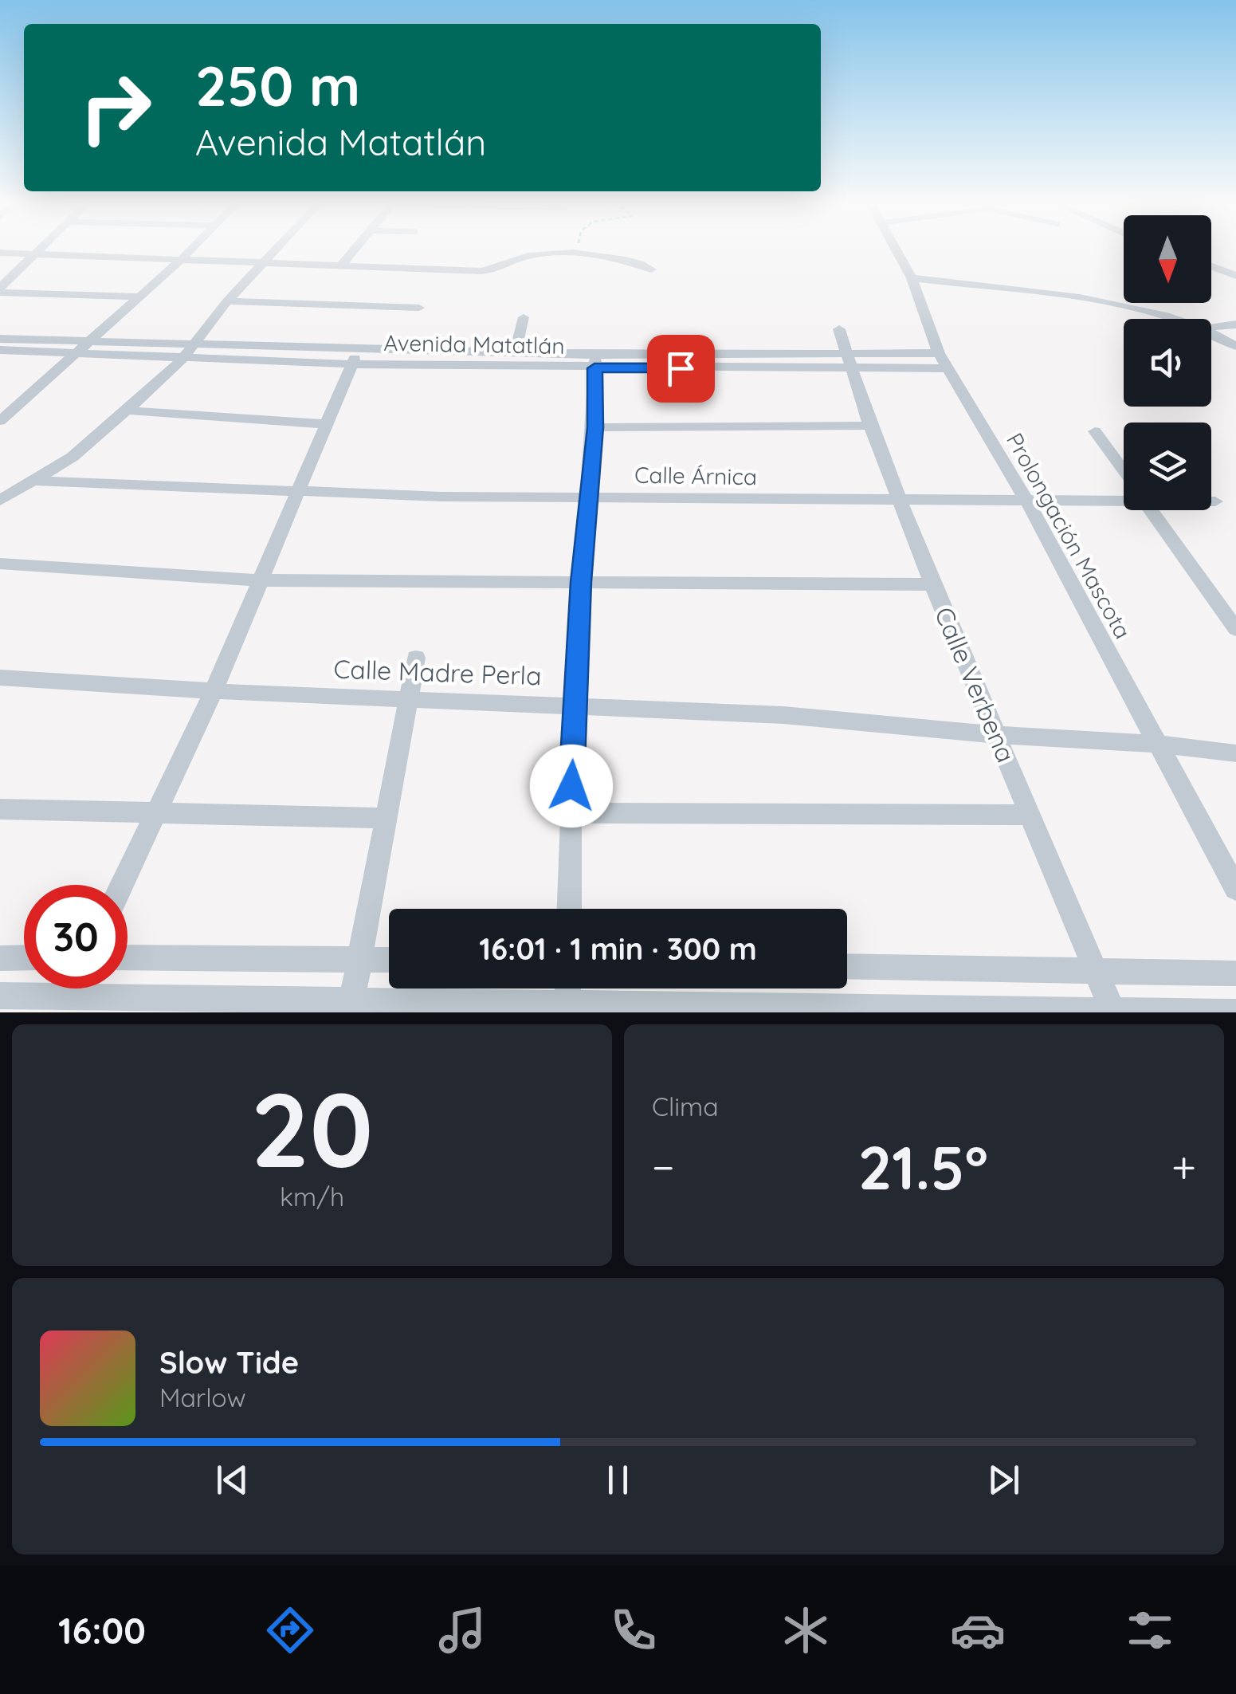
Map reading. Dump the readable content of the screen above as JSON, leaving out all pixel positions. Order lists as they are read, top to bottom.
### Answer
{
  "streets": {
    "street": [
      "Avenida Matatlán",
      "Calle Árnica",
      "Prolongación Mascota",
      "Calle Madre Perla",
      "Calle Verbena"
    ]
  },
  "crossings": [
    ["Avenida Matatlán", "Prolongación Mascota"],
    ["Avenida Matatlán", "Calle Verbena"],
    ["Calle Árnica", "Prolongación Mascota"],
    ["Calle Árnica", "Calle Verbena"],
    ["Prolongación Mascota", "Calle Madre Perla"],
    ["Calle Madre Perla", "Calle Verbena"]
  ],
  "north": "bottom",
  "page": {
    "turn": ["250 m", "Avenida Matatlán"],
    "limit": "30",
    "trip": "16:01 · 1 min · 300 m",
    "tile": [
      ["20", "km/h"],
      "Clima"
    ],
    "heat": ["−", "21.5°", "+"],
    "song": ["Slow Tide", "Marlow"],
    "tabs": "16:00"
  }
}
